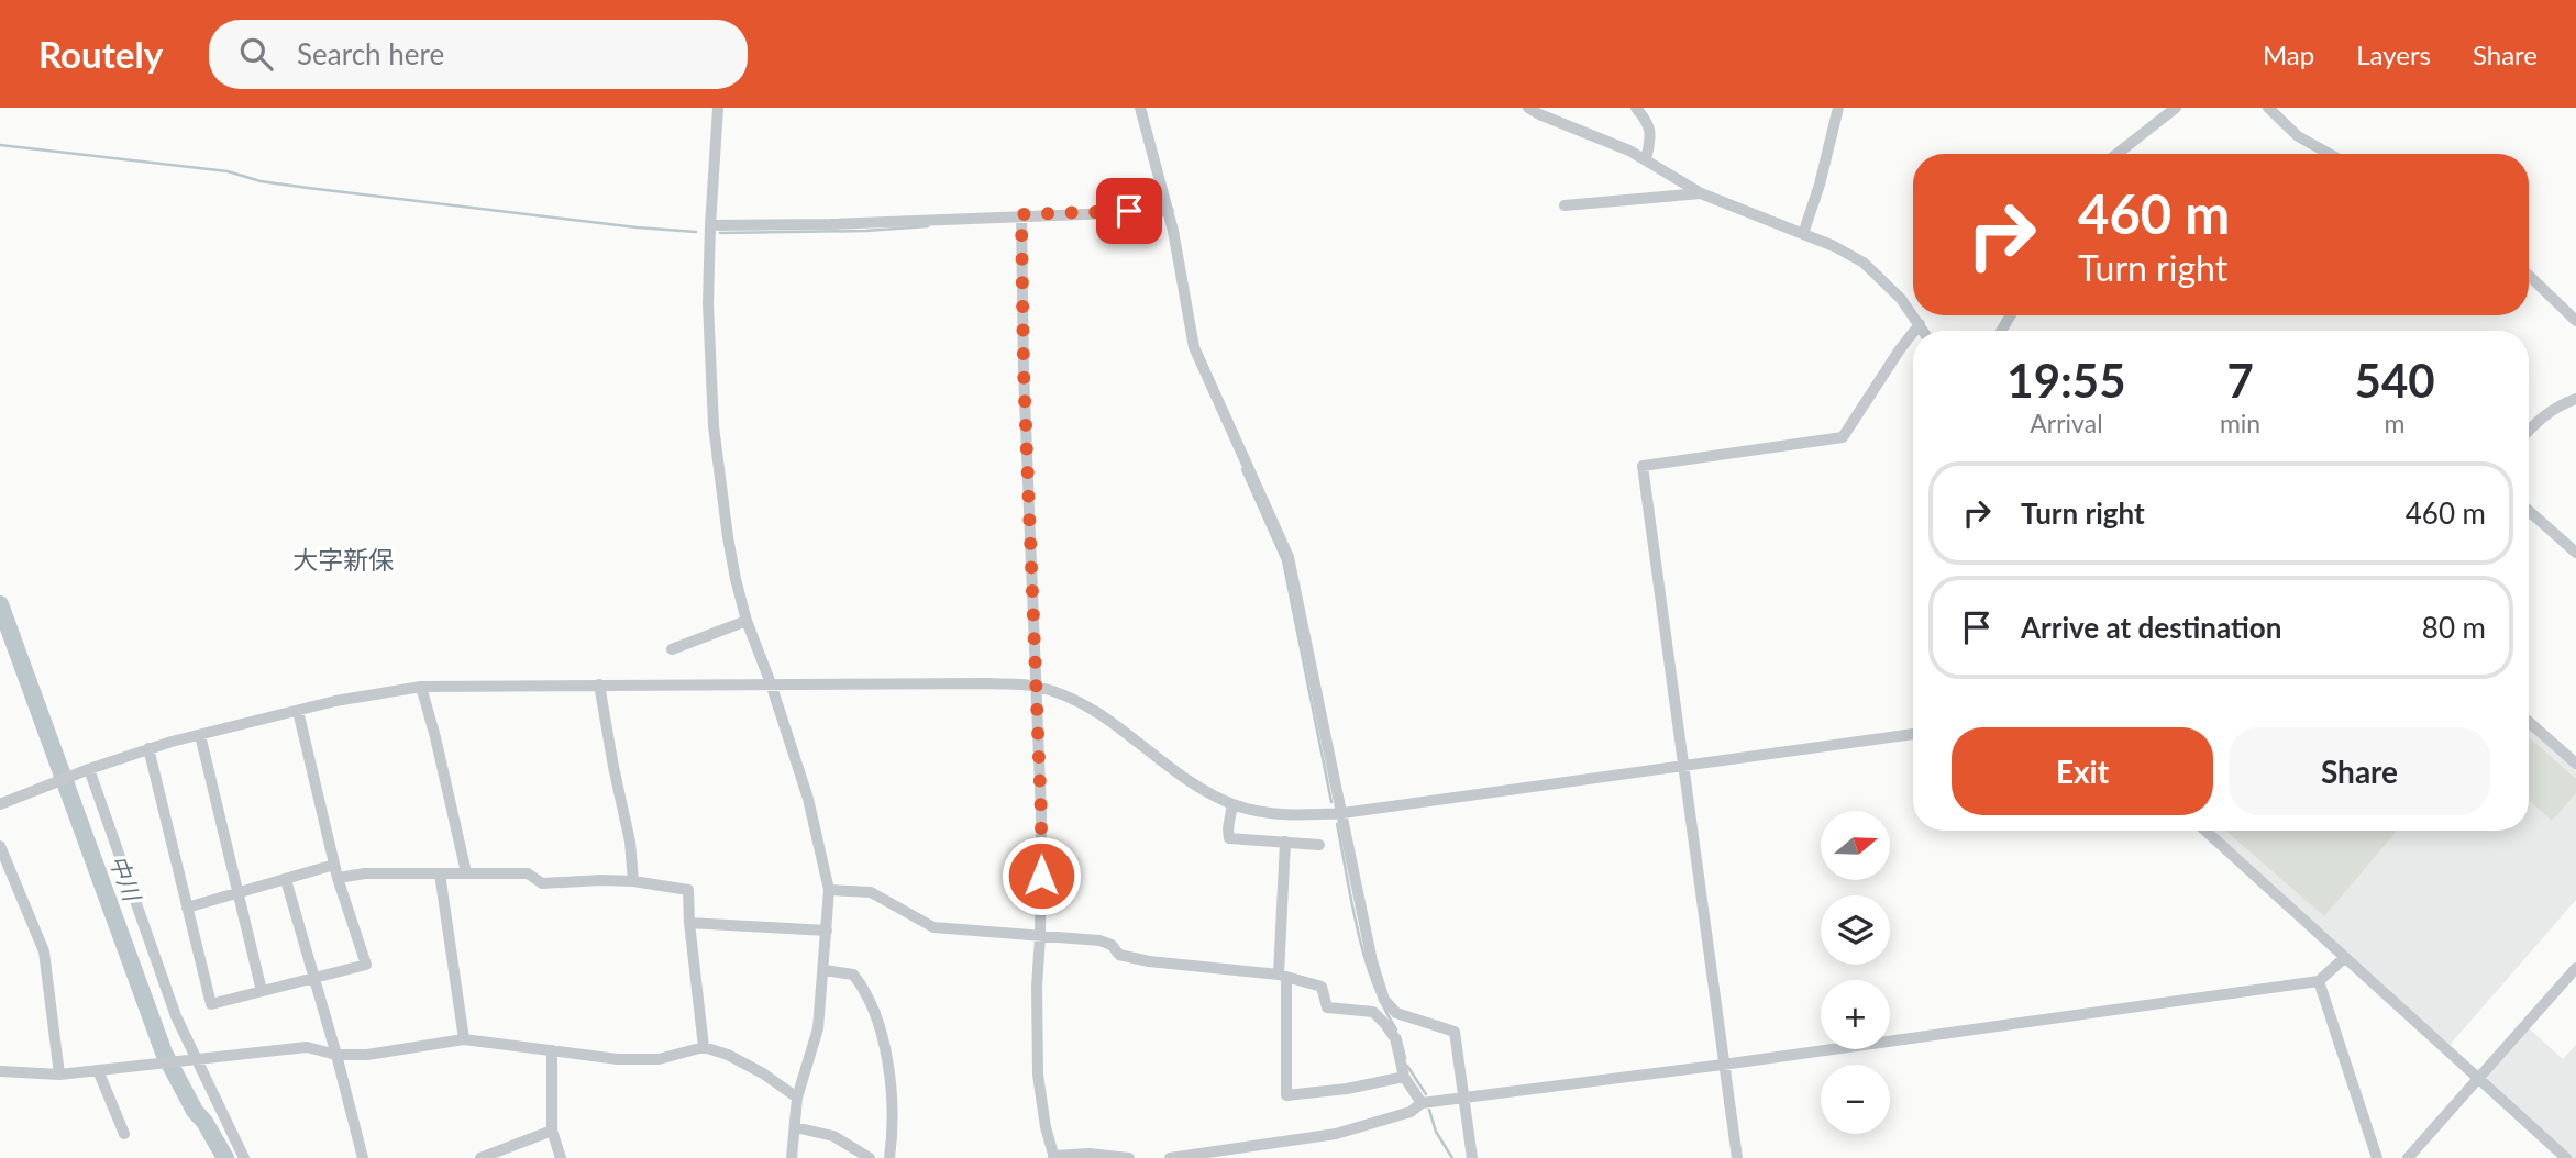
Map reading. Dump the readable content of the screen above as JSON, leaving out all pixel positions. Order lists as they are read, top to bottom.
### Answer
{
  "districts": ["大字新保"],
  "water": ["中川"],
  "north": "right",
  "page": {
    "header": "Routely",
    "search": "Search here",
    "nav": ["Map", "Layers", "Share"],
    "turn": ["460 m", "Turn right"],
    "eta": [
      "19:55",
      "Arrival",
      "7",
      "min",
      "540",
      "m"
    ],
    "list": [
      {
        "name": "Turn right",
        "value": "460 m"
      },
      {
        "name": "Arrive at destination",
        "value": "80 m"
      }
    ],
    "buttons": ["Exit", "Share"],
    "map_buttons": ["+", "−"]
  }
}
